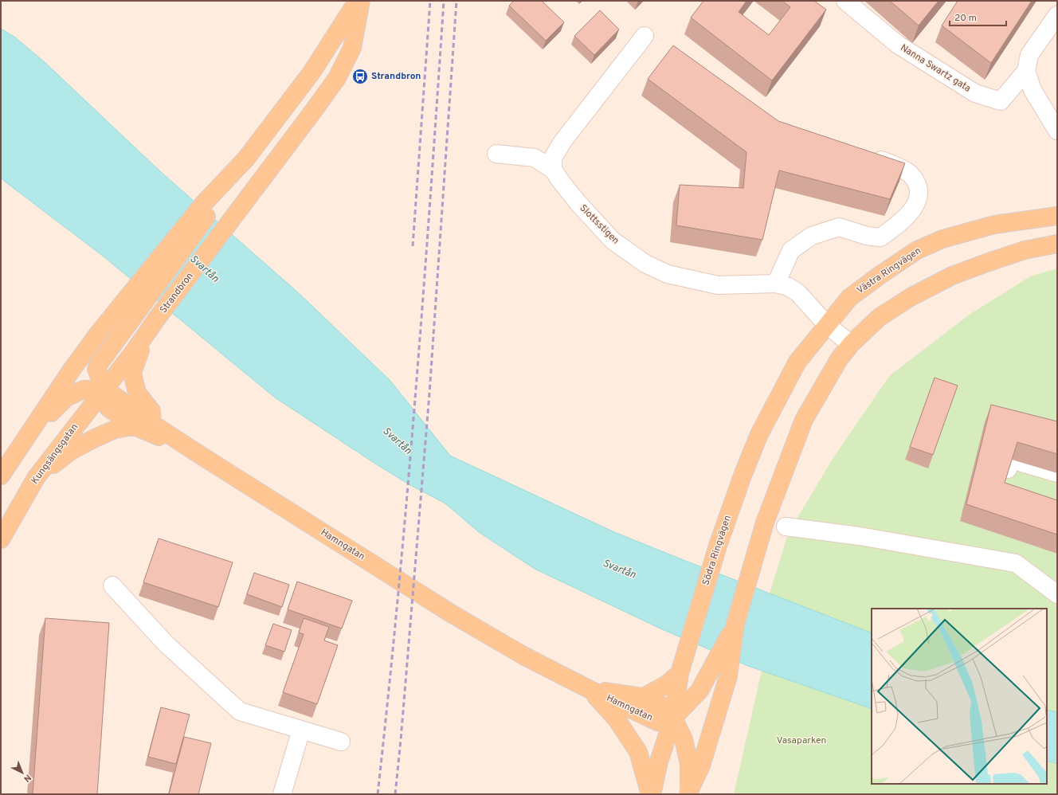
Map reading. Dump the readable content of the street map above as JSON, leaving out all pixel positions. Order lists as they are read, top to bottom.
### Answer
{
  "streets": {
    "main road": [
      "Västra Ringvägen",
      "Strandbron",
      "Kungsängsgatan",
      "Hamngatan",
      "Södra Ringvägen"
    ],
    "street": ["Nanna Swartz gata", "Slottsstigen"]
  },
  "crossings": [
    ["Slottsstigen", "Västra Ringvägen"],
    ["Slottsstigen", "Södra Ringvägen"],
    ["Västra Ringvägen", "Södra Ringvägen"],
    ["Strandbron", "Kungsängsgatan"],
    ["Strandbron", "Hamngatan"],
    ["Kungsängsgatan", "Hamngatan"],
    ["Hamngatan", "Södra Ringvägen"]
  ],
  "water": ["Svartån"],
  "parks": ["Vasaparken"],
  "places": {
    "bus stop": ["Strandbron"]
  },
  "scale_bar": "20 m",
  "north": "bottom right"
}
